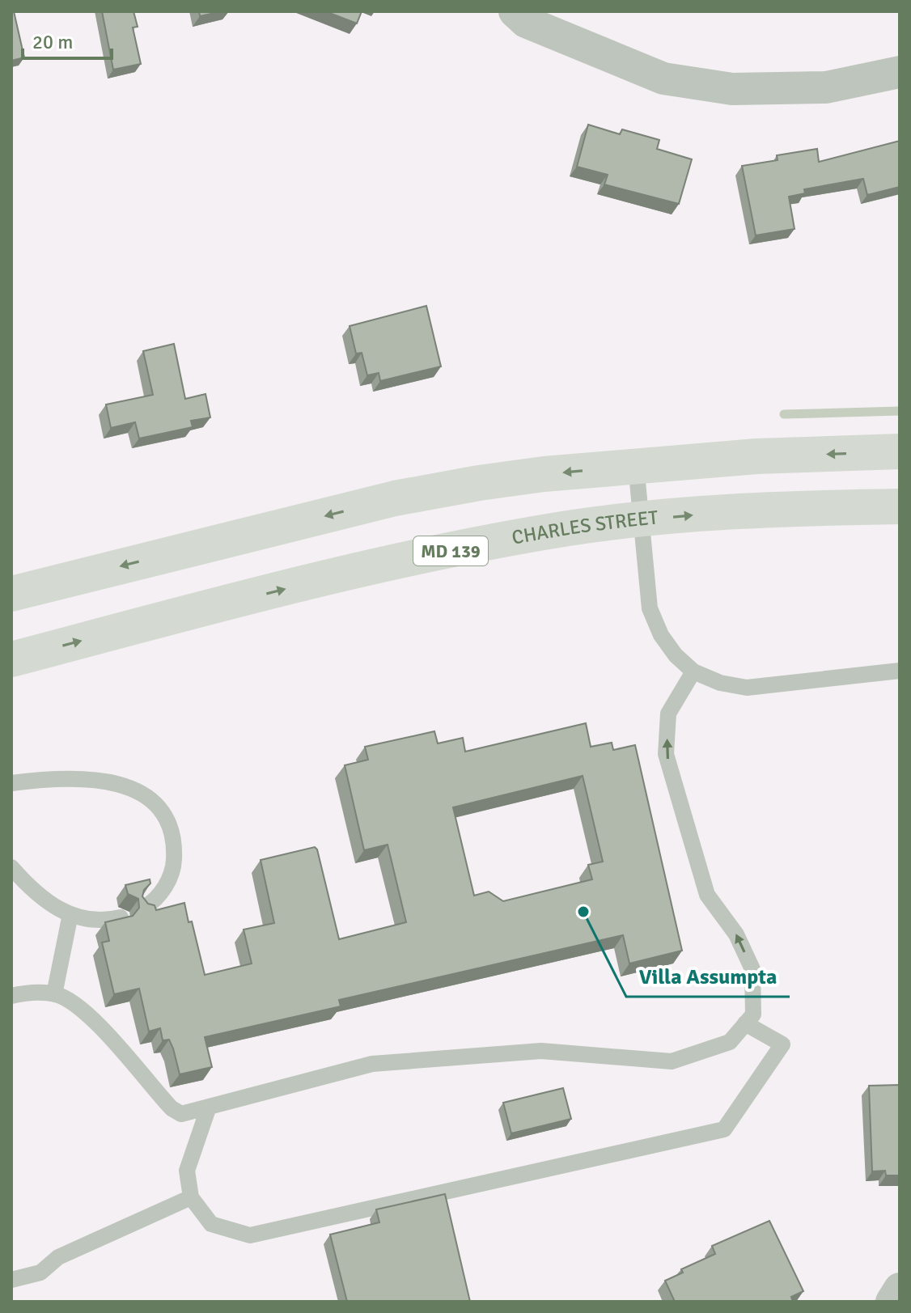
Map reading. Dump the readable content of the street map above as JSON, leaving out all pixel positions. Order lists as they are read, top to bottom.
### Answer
{
  "streets": {
    "main road": ["CHARLES STREET", "MD 139"]
  },
  "places": ["Villa Assumpta"],
  "scale_bar": "20 m"
}
